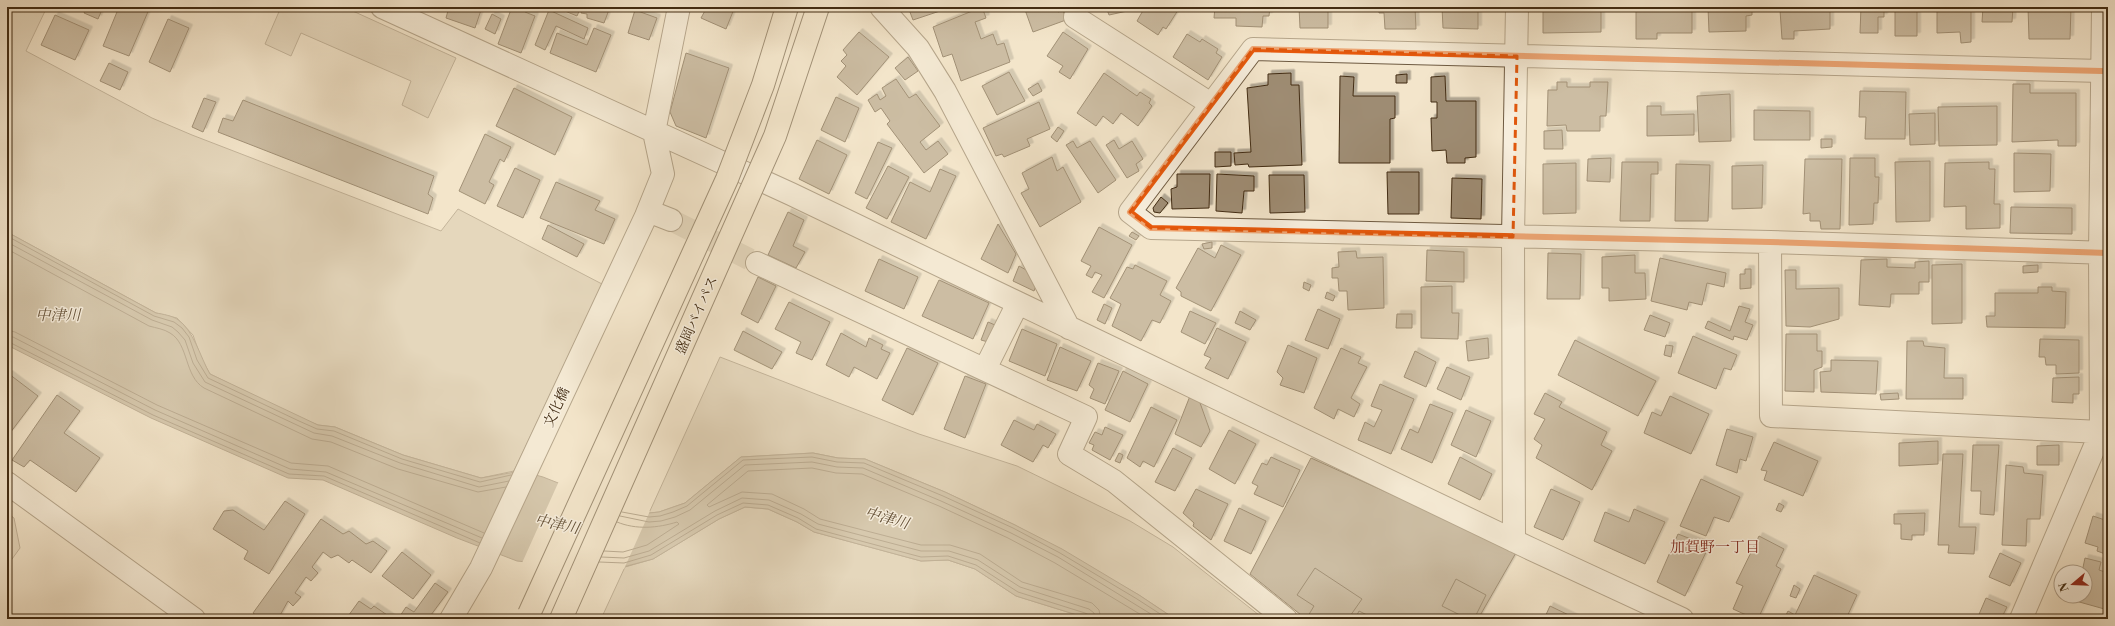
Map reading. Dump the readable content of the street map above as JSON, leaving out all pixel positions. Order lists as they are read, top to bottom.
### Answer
{
  "streets": {
    "highway": ["盛岡バイパス"],
    "street": ["文化橋"]
  },
  "districts": ["加賀野一丁目"],
  "water": ["中津川"],
  "north": "left"
}
